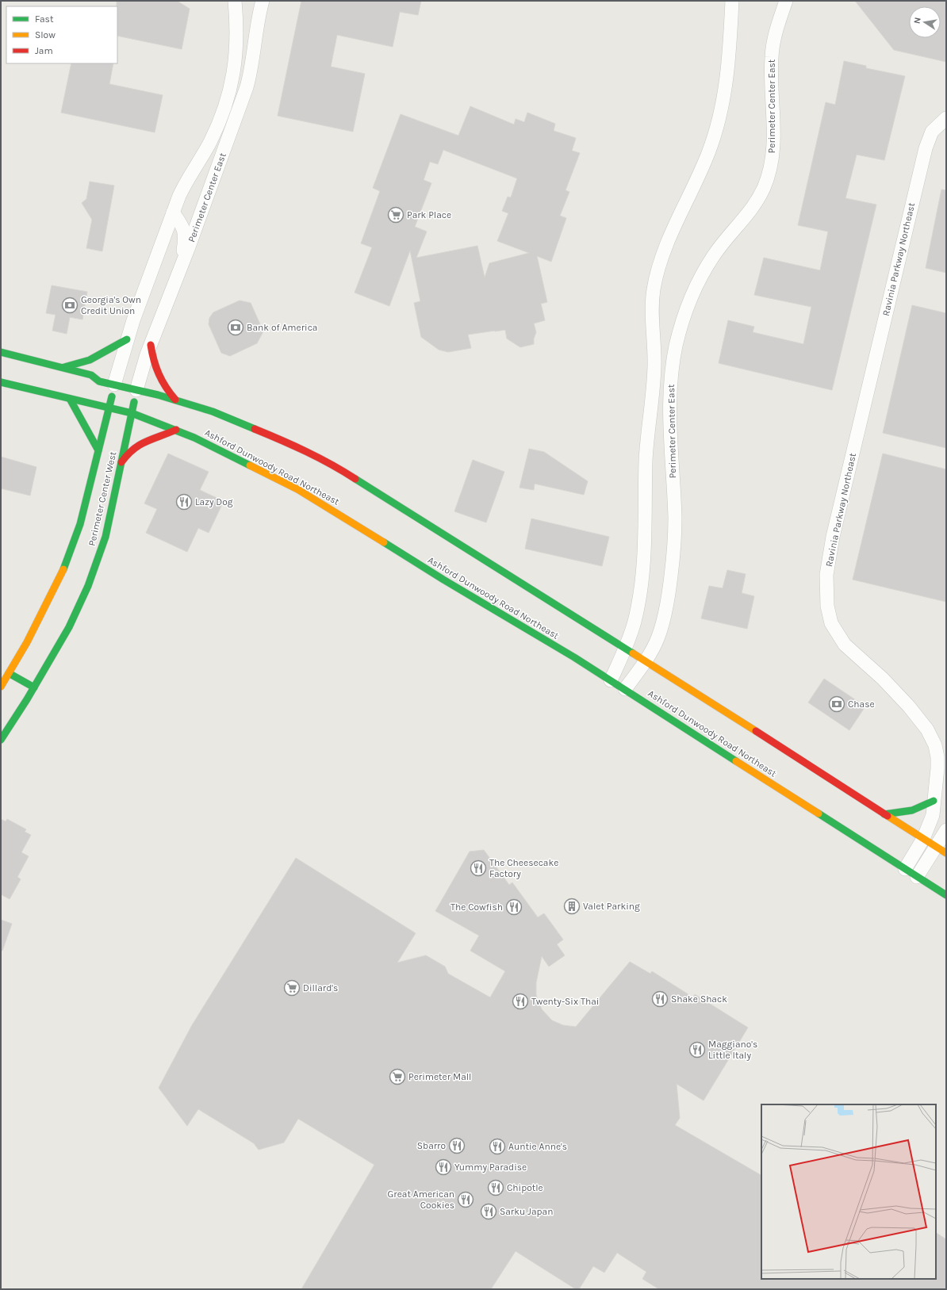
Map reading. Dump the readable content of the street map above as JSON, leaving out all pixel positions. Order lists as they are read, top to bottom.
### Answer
{
  "streets": {
    "main road": ["Ashford Dunwoody Road Northeast", "Perimeter Center West"],
    "street": ["Perimeter Center East", "Ravinia Parkway Northeast"]
  },
  "crossings": [
    ["Perimeter Center East", "Ashford Dunwoody Road Northeast"],
    ["Perimeter Center East", "Perimeter Center West"],
    ["Ravinia Parkway Northeast", "Ashford Dunwoody Road Northeast"],
    ["Ashford Dunwoody Road Northeast", "Perimeter Center West"]
  ],
  "places": {
    "supermarket": ["Park Place", "Dillard's", "Perimeter Mall"],
    "bank": ["Georgia's Own Credit Union", "Bank of America", "Chase"],
    "restaurant": [
      "Lazy Dog",
      "The Cheesecake Factory",
      "The Cowfish",
      "Shake Shack",
      "Twenty-Six Thai",
      "Maggiano's Little Italy",
      "Sbarro",
      "Auntie Anne's",
      "Yummy Paradise",
      "Chipotle",
      "Great American Cookies",
      "Sarku Japan"
    ],
    "building": ["Valet Parking"]
  },
  "legend": ["Fast", "Slow", "Jam"],
  "north": "left"
}
